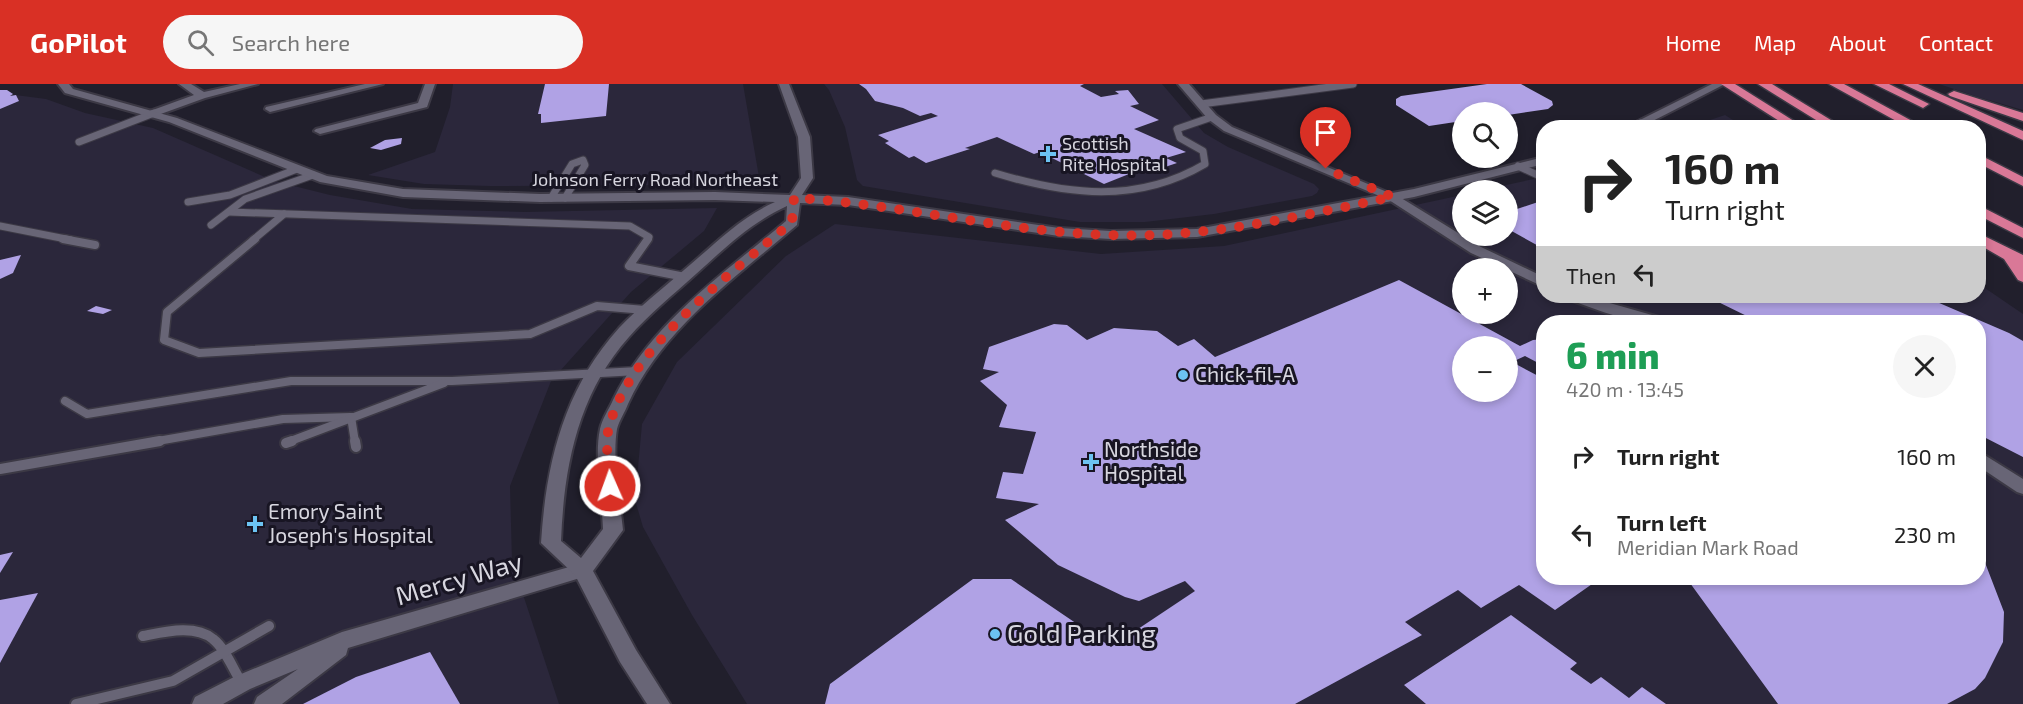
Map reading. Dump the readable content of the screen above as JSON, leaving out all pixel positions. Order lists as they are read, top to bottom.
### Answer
{
  "streets": {
    "main road": ["Johnson Ferry Road Northeast", "Mercy Way"]
  },
  "places": {
    "health": ["Scottish Rite Hospital", "Northside Hospital", "Emory Saint Joseph's Hospital"],
    "other": ["Chick-fil-A", "Gold Parking"]
  },
  "page": {
    "header": "GoPilot",
    "search": "Search here",
    "nav": [
      "Home",
      "Map",
      "About",
      "Contact"
    ],
    "map_buttons": ["+", "−"],
    "turn": ["160 m", "Turn right"],
    "then": "Then",
    "heading": ["6 min", "420 m · 13:45"],
    "list": [
      {
        "name": "Turn right",
        "value": "160 m"
      },
      {
        "name": "Turn left",
        "note": "Meridian Mark Road",
        "value": "230 m"
      }
    ]
  }
}
